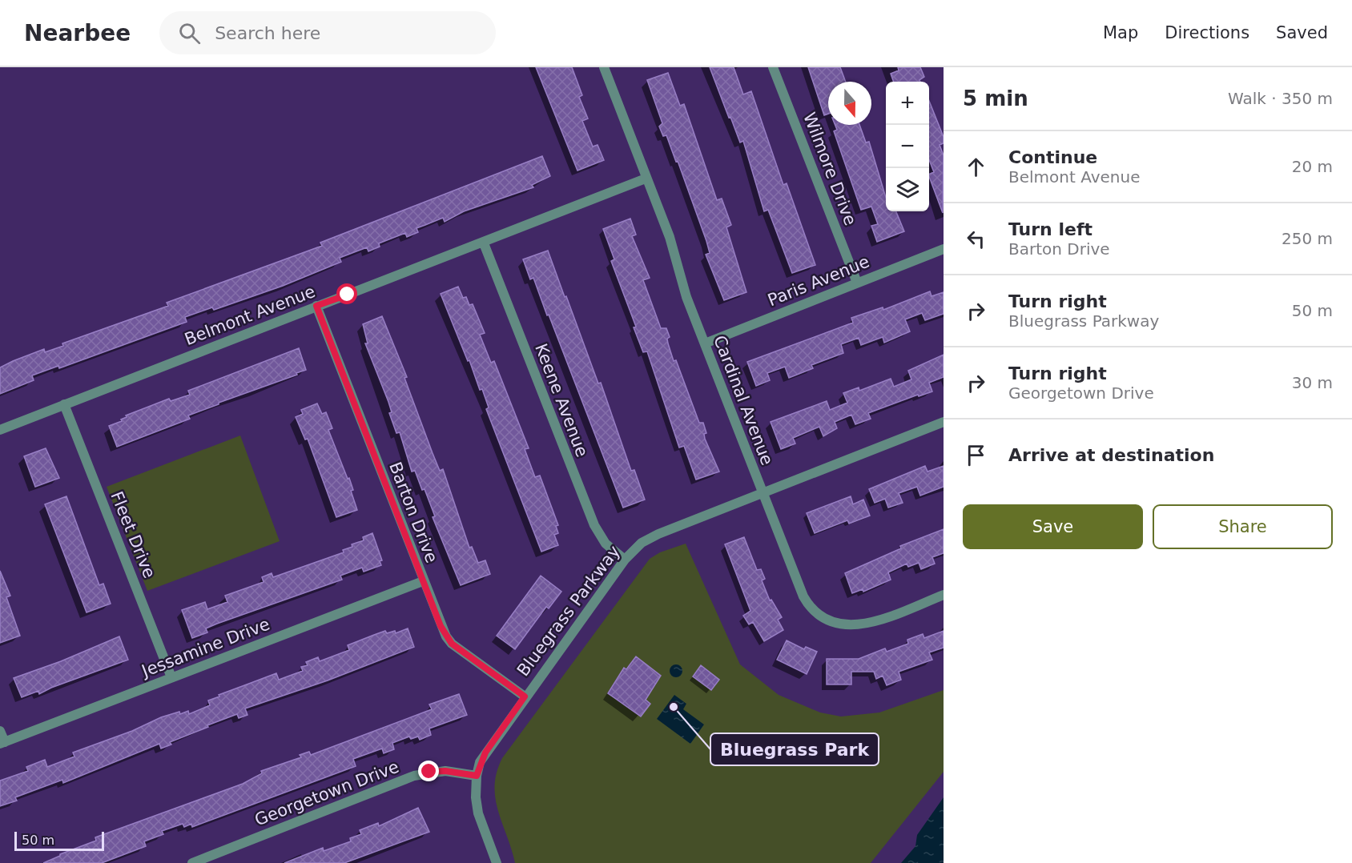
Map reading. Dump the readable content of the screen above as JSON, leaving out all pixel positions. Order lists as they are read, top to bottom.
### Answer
{
  "streets": {
    "street": [
      "Wilmore Drive",
      "Paris Avenue",
      "Belmont Avenue",
      "Keene Avenue",
      "Cardinal Avenue",
      "Barton Drive",
      "Fleet Drive",
      "Bluegrass Parkway",
      "Jessamine Drive",
      "Georgetown Drive"
    ]
  },
  "crossings": [
    ["Wilmore Drive", "Paris Avenue"],
    ["Paris Avenue", "Cardinal Avenue"],
    ["Belmont Avenue", "Keene Avenue"],
    ["Belmont Avenue", "Cardinal Avenue"],
    ["Belmont Avenue", "Barton Drive"],
    ["Belmont Avenue", "Fleet Drive"],
    ["Keene Avenue", "Bluegrass Parkway"],
    ["Cardinal Avenue", "Bluegrass Parkway"],
    ["Barton Drive", "Bluegrass Parkway"],
    ["Barton Drive", "Jessamine Drive"],
    ["Fleet Drive", "Jessamine Drive"],
    ["Bluegrass Parkway", "Georgetown Drive"]
  ],
  "places": ["Bluegrass Park"],
  "scale_bar": "50 m",
  "north": "bottom",
  "page": {
    "header": "Nearbee",
    "search": "Search here",
    "nav": ["Map", "Directions", "Saved"],
    "heading": ["5 min", "Walk · 350 m"],
    "map_buttons": ["+", "−"],
    "list": [
      ["Continue", "Belmont Avenue", "20 m"],
      ["Turn left", "Barton Drive", "250 m"],
      ["Turn right", "Bluegrass Parkway", "50 m"],
      ["Turn right", "Georgetown Drive", "30 m"],
      "Arrive at destination"
    ],
    "buttons": ["Save", "Share"],
    "scale": "50 m"
  }
}
